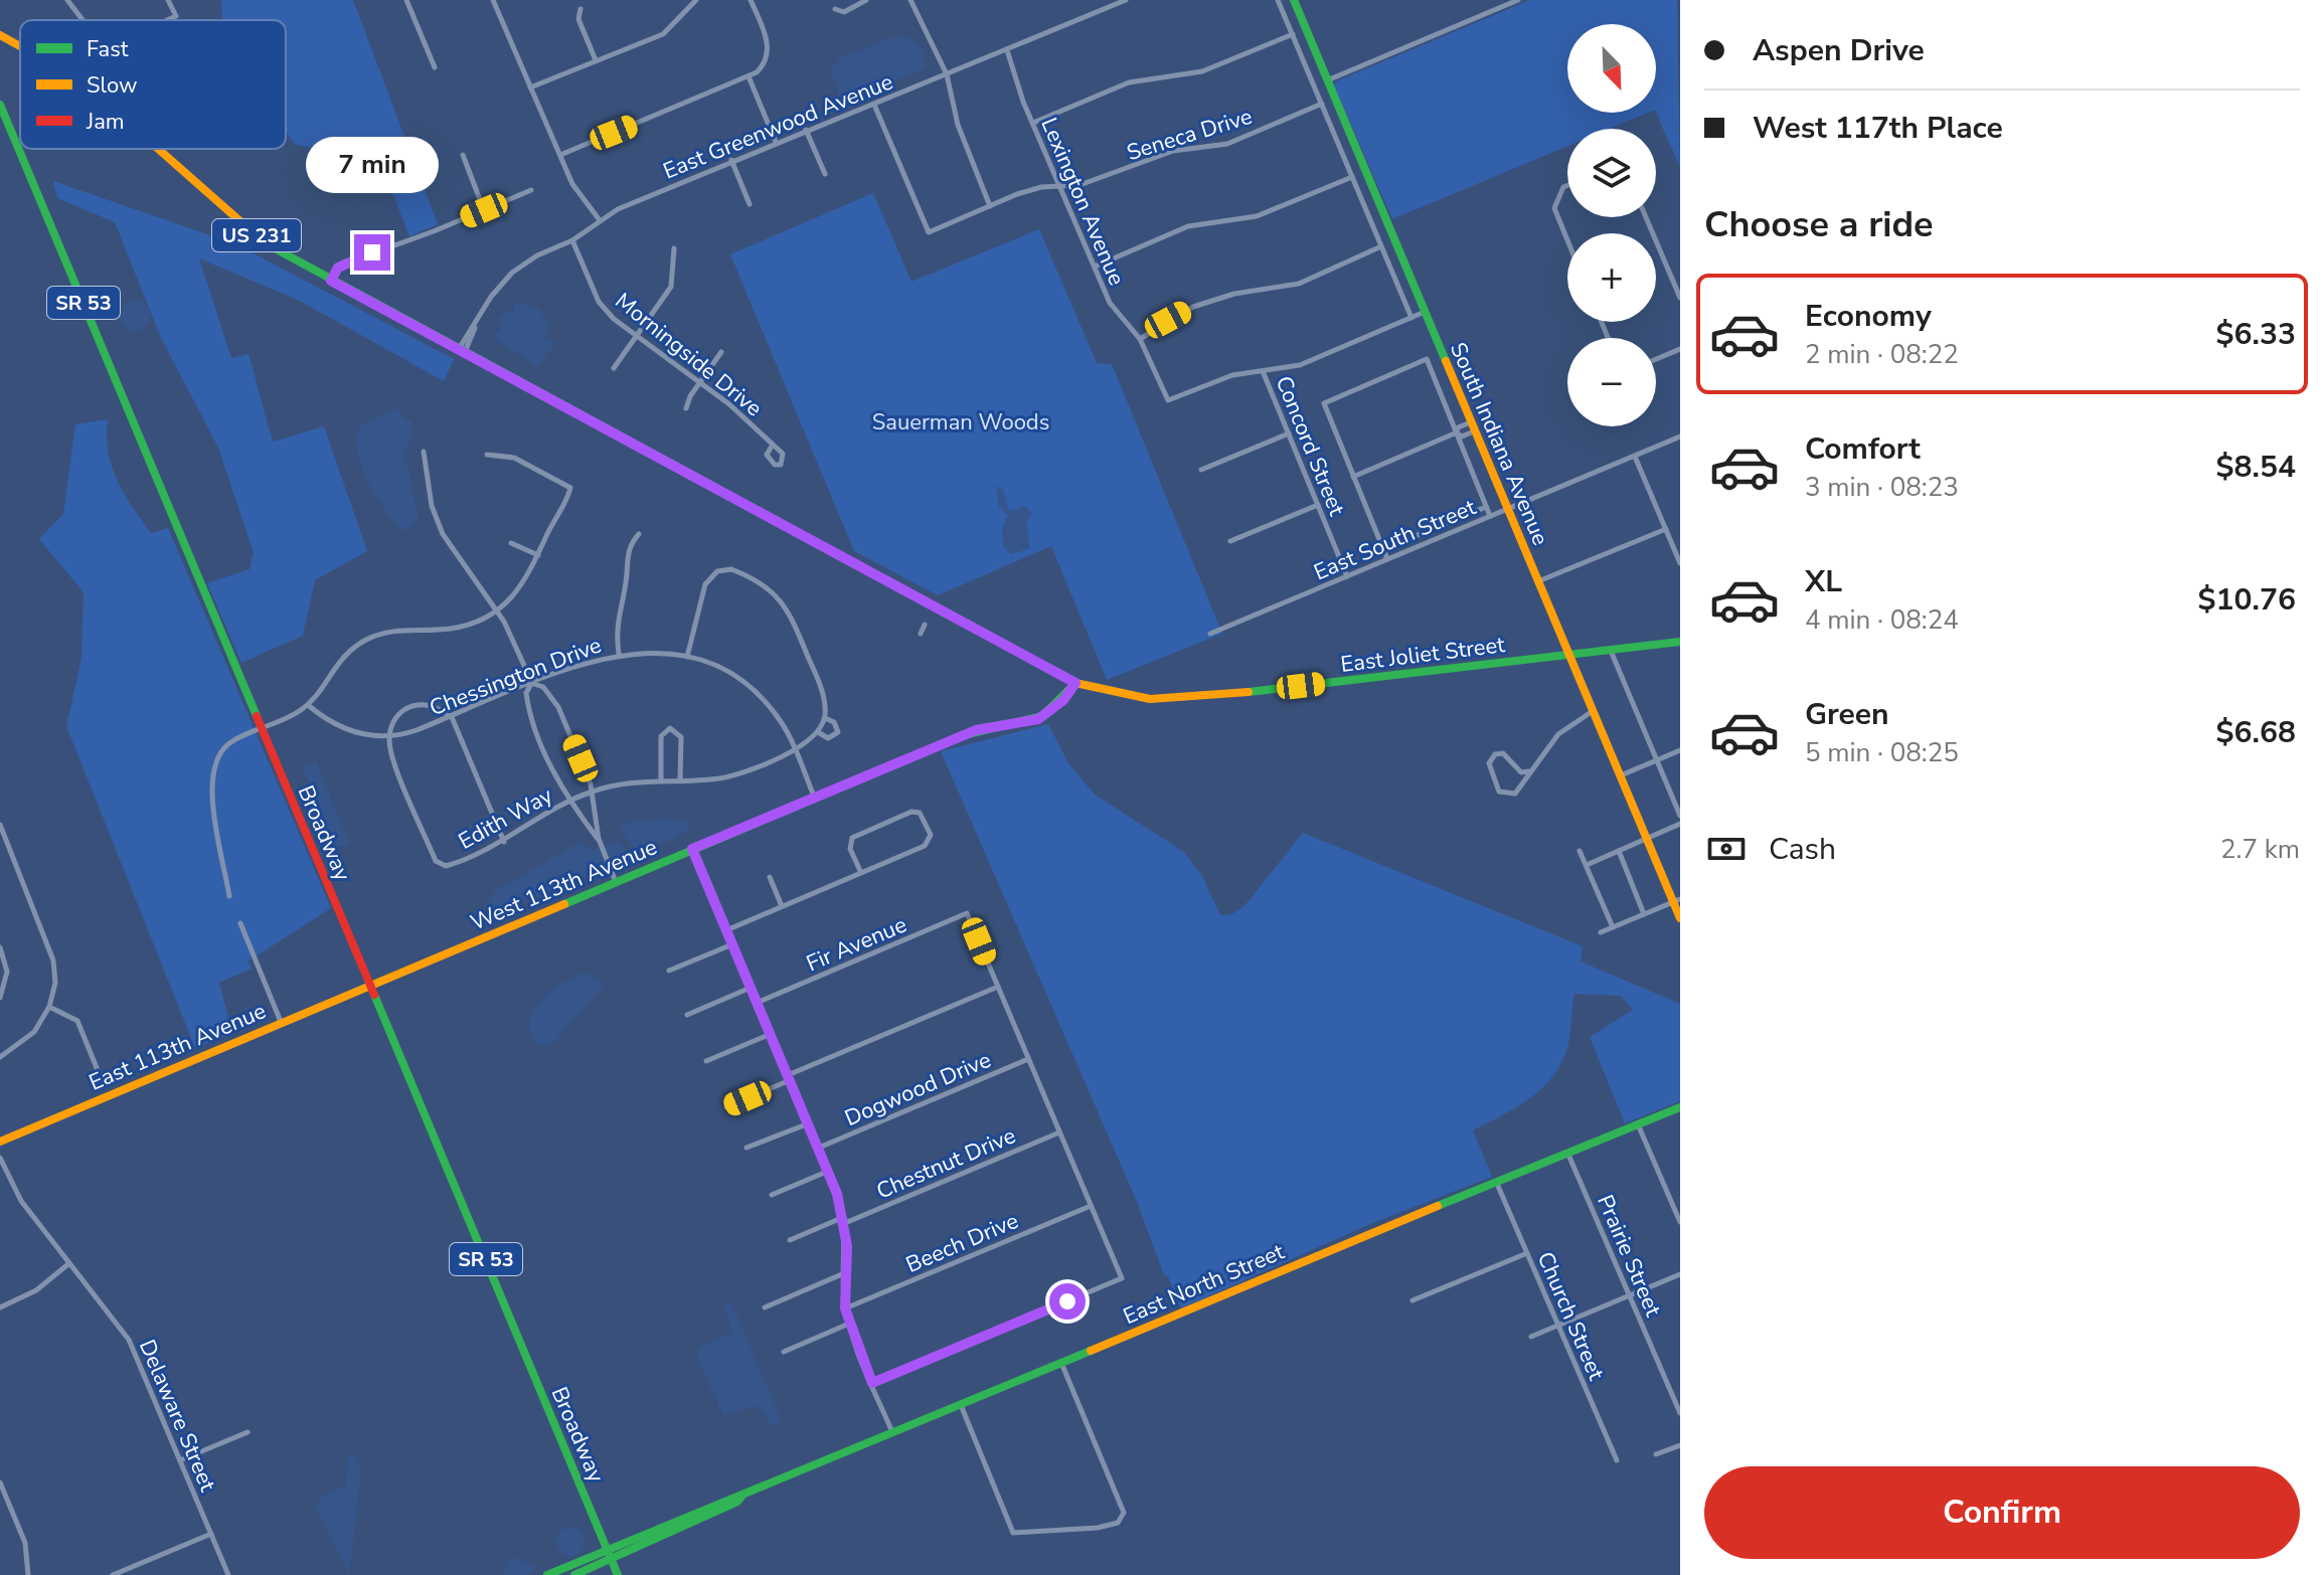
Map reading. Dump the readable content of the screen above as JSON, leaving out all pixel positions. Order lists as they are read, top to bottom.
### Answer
{
  "streets": {
    "main road": [
      "US 231",
      "SR 53",
      "South Indiana Avenue",
      "East Joliet Street",
      "Broadway",
      "West 113th Avenue",
      "East 113th Avenue",
      "East North Street"
    ],
    "street": [
      "East Greenwood Avenue",
      "Seneca Drive",
      "Lexington Avenue",
      "Morningside Drive",
      "Concord Street",
      "East South Street",
      "Chessington Drive",
      "Edith Way",
      "Fir Avenue",
      "Dogwood Drive",
      "Chestnut Drive",
      "Beech Drive",
      "Prairie Street",
      "Church Street",
      "Delaware Street"
    ]
  },
  "crossings": [
    ["East Greenwood Avenue", "Seneca Drive"],
    ["East Greenwood Avenue", "Lexington Avenue"],
    ["East Greenwood Avenue", "US 231"],
    ["East Greenwood Avenue", "Morningside Drive"],
    ["Seneca Drive", "Lexington Avenue"],
    ["Lexington Avenue", "Concord Street"],
    ["US 231", "East Joliet Street"],
    ["US 231", "West 113th Avenue"],
    ["South Indiana Avenue", "East South Street"],
    ["South Indiana Avenue", "East Joliet Street"],
    ["Concord Street", "East South Street"],
    ["East Joliet Street", "West 113th Avenue"],
    ["Chessington Drive", "Edith Way"],
    ["Chessington Drive", "West 113th Avenue"],
    ["Broadway", "West 113th Avenue"],
    ["Broadway", "East 113th Avenue"],
    ["Broadway", "East North Street"],
    ["West 113th Avenue", "East 113th Avenue"],
    ["Prairie Street", "East North Street"],
    ["East North Street", "Church Street"]
  ],
  "parks": ["Sauerman Woods"],
  "legend": ["Fast", "Slow", "Jam"],
  "north": "bottom right",
  "page": {
    "banner": ["Aspen Drive", "West 117th Place"],
    "map_buttons": ["+", "−"],
    "bubble": "7 min",
    "heading": "Choose a ride",
    "list": [
      {
        "name": "Economy",
        "note": "2 min · 08:22",
        "value": "$6.33"
      },
      {
        "name": "Comfort",
        "note": "3 min · 08:23",
        "value": "$8.54"
      },
      {
        "name": "XL",
        "note": "4 min · 08:24",
        "value": "$10.76"
      },
      {
        "name": "Green",
        "note": "5 min · 08:25",
        "value": "$6.68"
      }
    ],
    "pay": ["Cash", "2.7 km"],
    "buttons": "Confirm"
  }
}
